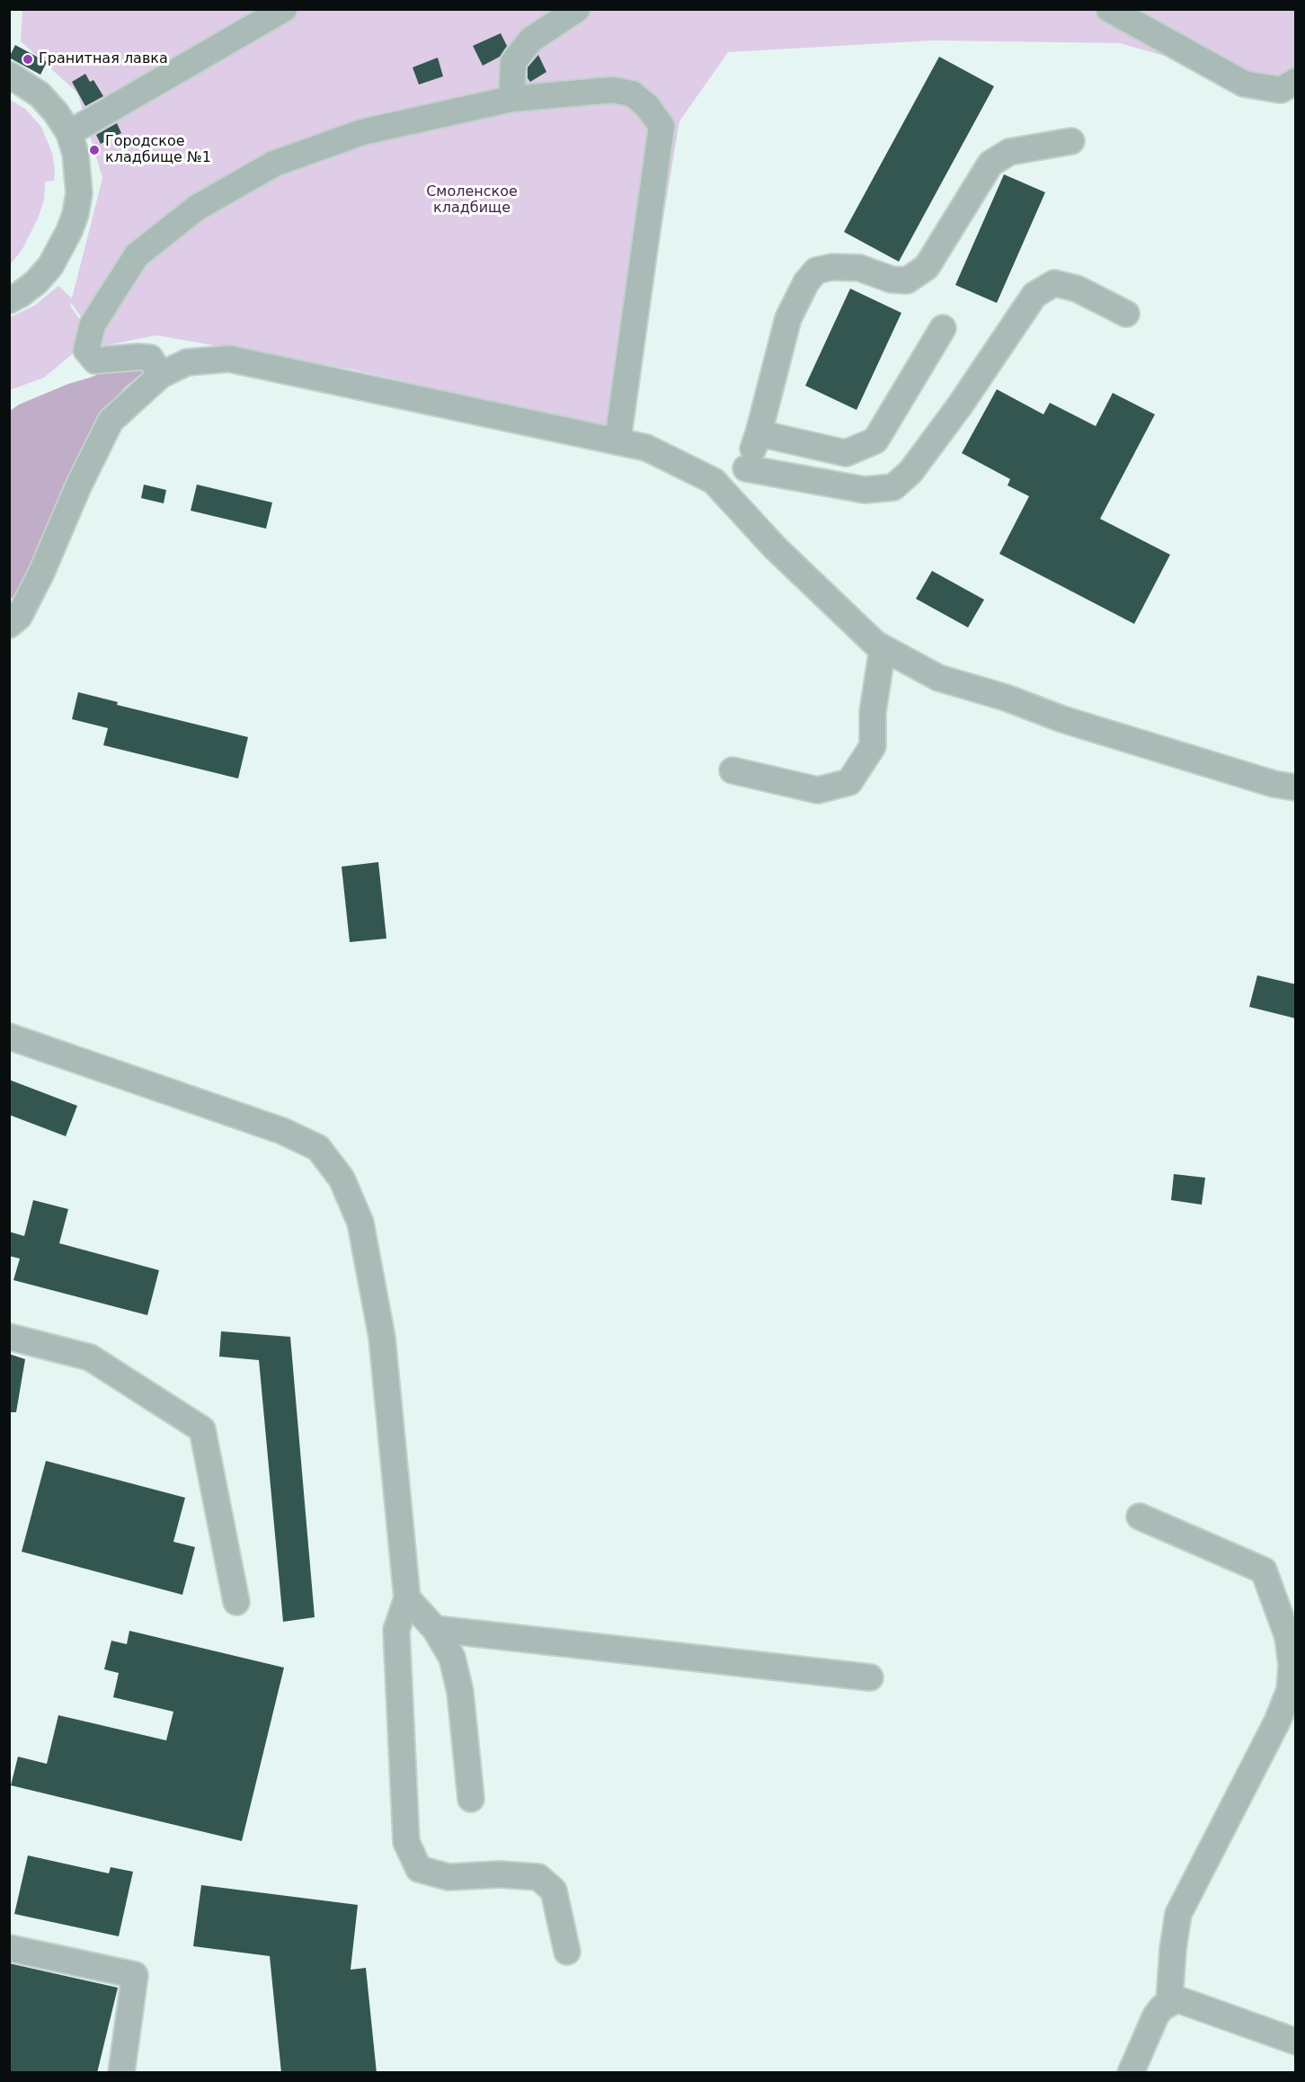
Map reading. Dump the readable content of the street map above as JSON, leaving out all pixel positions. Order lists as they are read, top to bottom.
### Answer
{
  "parks": ["Смоленское кладбище"],
  "places": ["Гранитная лавка", "Городское кладбище №1"]
}
